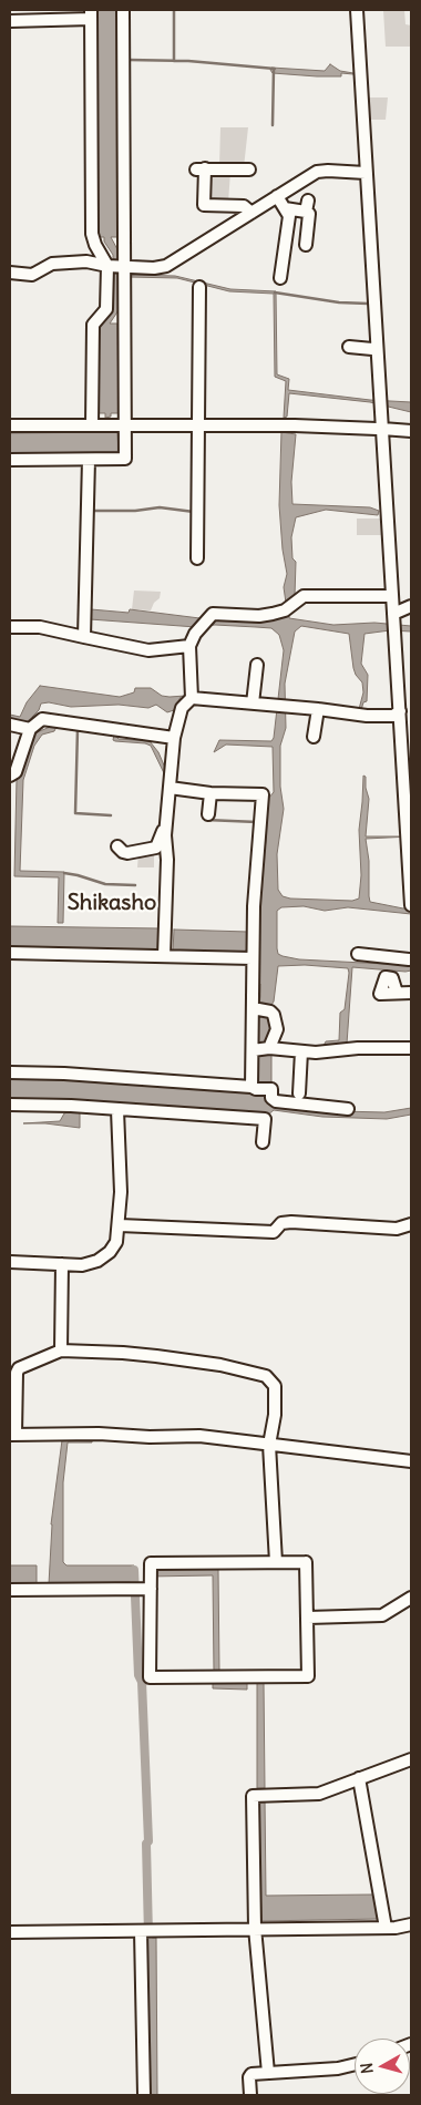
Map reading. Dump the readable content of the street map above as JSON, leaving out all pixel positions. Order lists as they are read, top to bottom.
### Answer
{
  "districts": ["Shikasho"],
  "north": "left"
}
